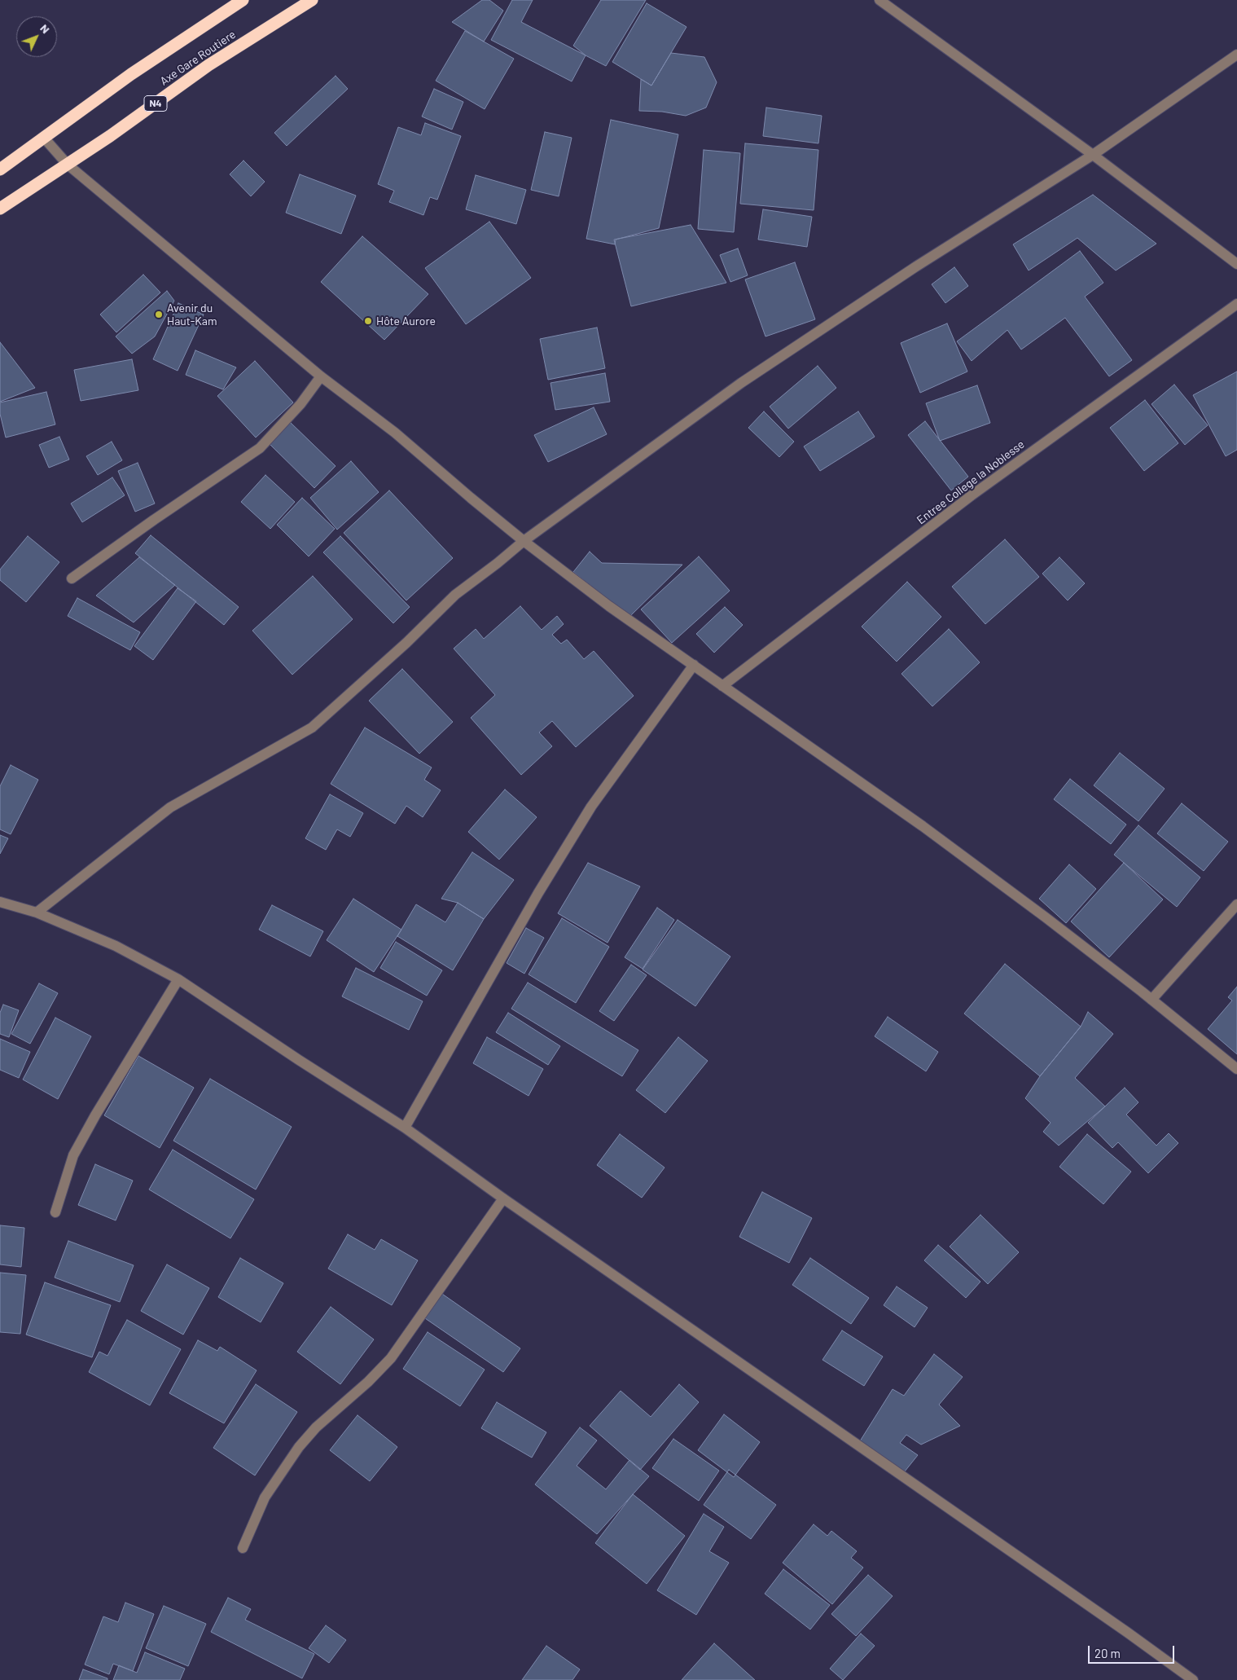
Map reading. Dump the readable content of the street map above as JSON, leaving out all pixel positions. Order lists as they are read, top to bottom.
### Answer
{
  "streets": {
    "highway": ["Axe Gare Routiere", "N4"],
    "street": ["Entree College la Noblesse"]
  },
  "places": ["Avenir du Haut-Kam", "Hôte Aurore"],
  "scale_bar": "20 m",
  "north": "top right"
}
